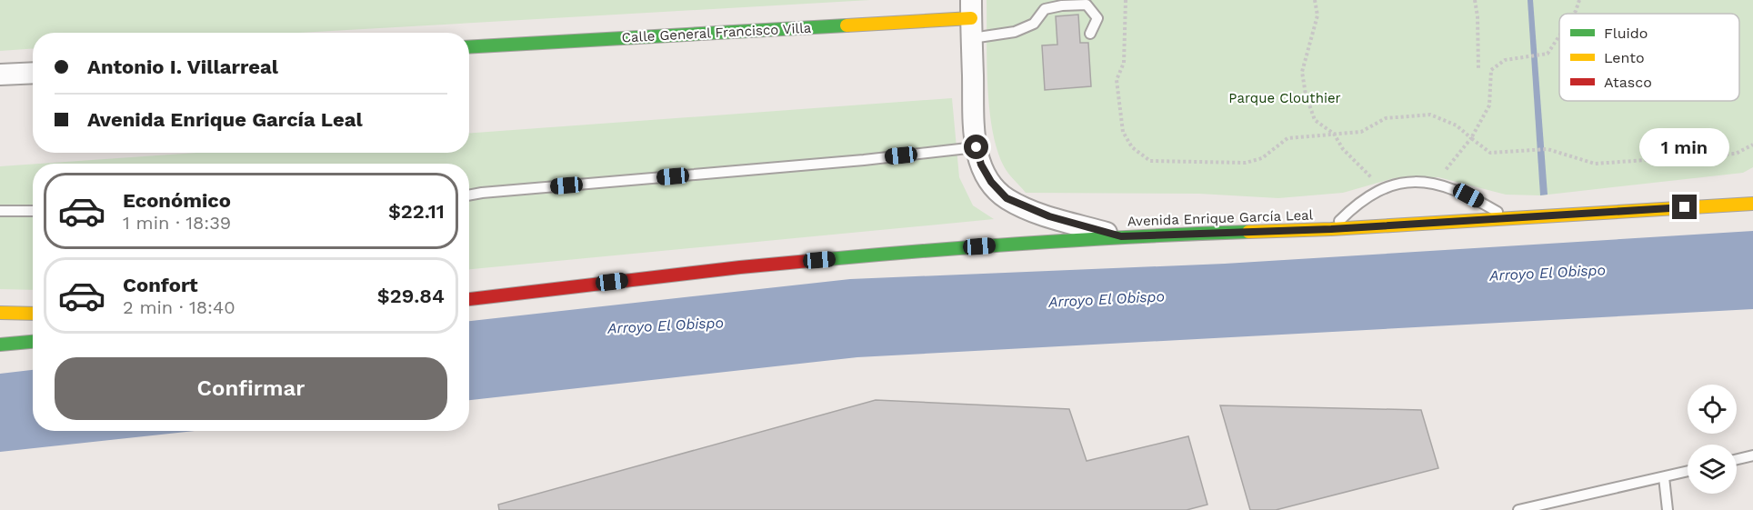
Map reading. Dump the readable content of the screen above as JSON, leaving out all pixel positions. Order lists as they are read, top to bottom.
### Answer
{
  "streets": {
    "street": ["Calle General Francisco Villa", "Avenida Enrique García Leal"]
  },
  "water": ["Arroyo El Obispo"],
  "parks": ["Parque Clouthier"],
  "legend": ["Fluido", "Lento", "Atasco"],
  "page": {
    "banner": ["Antonio I. Villarreal", "Avenida Enrique García Leal"],
    "bubble": "1 min",
    "list": [
      {
        "name": "Económico",
        "note": "1 min · 18:39",
        "value": "$22.11"
      },
      {
        "name": "Confort",
        "note": "2 min · 18:40",
        "value": "$29.84"
      }
    ],
    "buttons": "Confirmar"
  }
}
